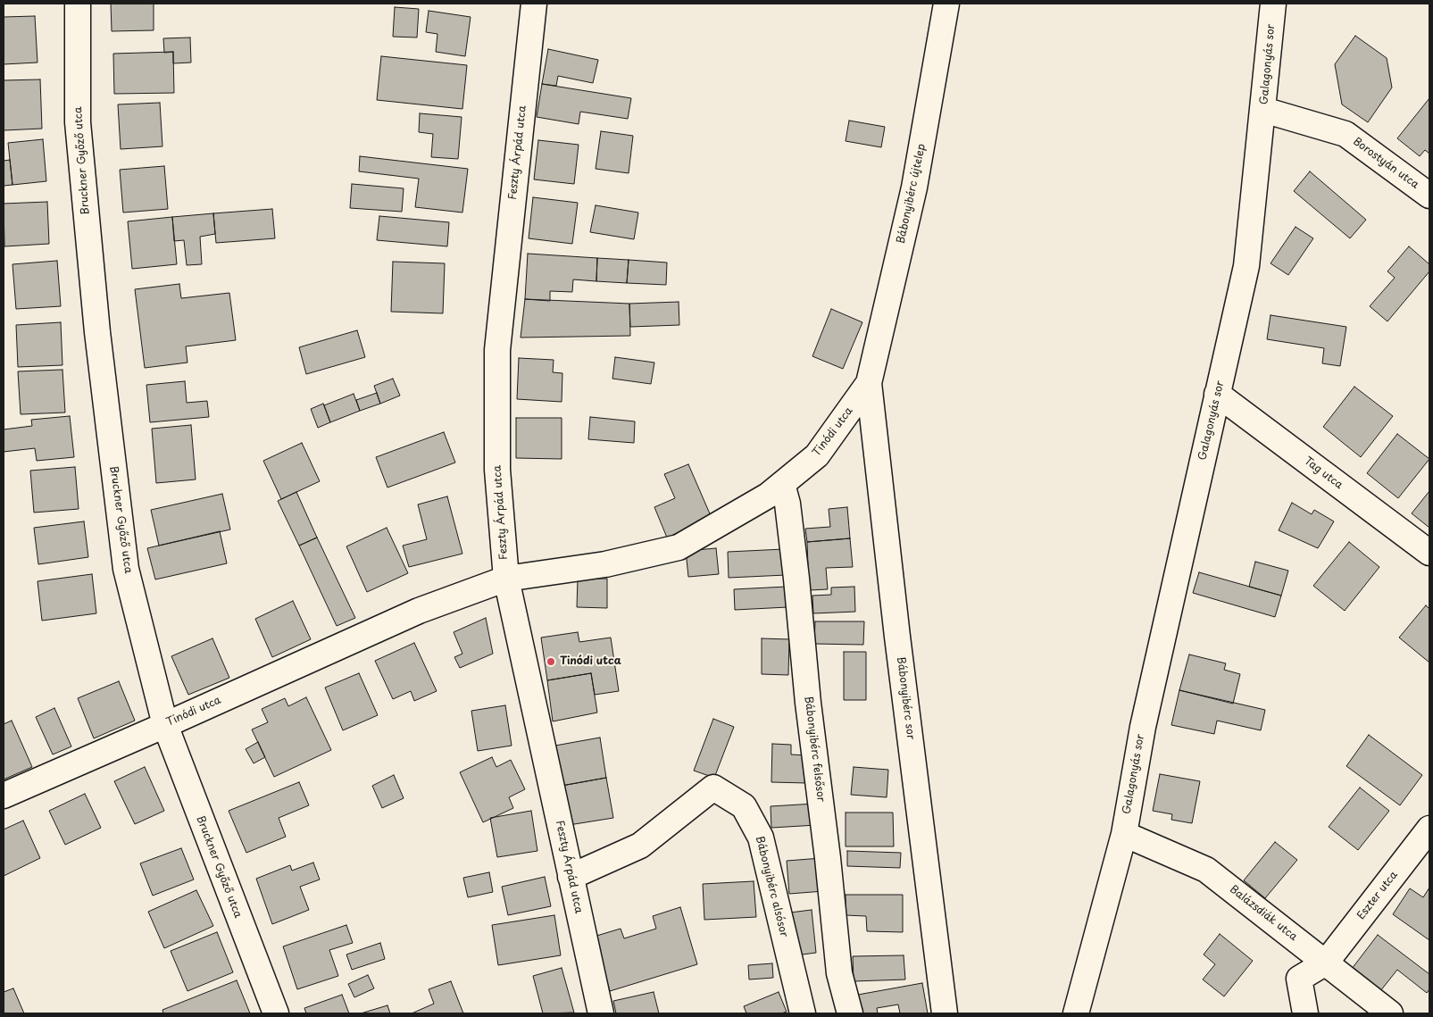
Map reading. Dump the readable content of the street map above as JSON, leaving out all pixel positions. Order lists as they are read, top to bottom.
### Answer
{
  "streets": {
    "street": [
      "Galagonyás sor",
      "Feszty Árpád utca",
      "Bruckner Győző utca",
      "Borostyán utca",
      "Bábonyibérc újtelep",
      "Tinódi utca",
      "Tag utca",
      "Bábonyibérc sor",
      "Bábonyibérc felsősor",
      "Bábonyibérc alsósor",
      "Eszter utca",
      "Balázsdiák utca"
    ]
  },
  "crossings": [
    ["Galagonyás sor", "Borostyán utca"],
    ["Galagonyás sor", "Tag utca"],
    ["Galagonyás sor", "Balázsdiák utca"],
    ["Feszty Árpád utca", "Tinódi utca"],
    ["Feszty Árpád utca", "Bábonyibérc alsósor"],
    ["Bruckner Győző utca", "Tinódi utca"],
    ["Bábonyibérc újtelep", "Tinódi utca"],
    ["Bábonyibérc újtelep", "Bábonyibérc sor"],
    ["Tinódi utca", "Bábonyibérc sor"],
    ["Tinódi utca", "Bábonyibérc felsősor"],
    ["Eszter utca", "Balázsdiák utca"]
  ],
  "places": ["Tinódi utca"]
}
